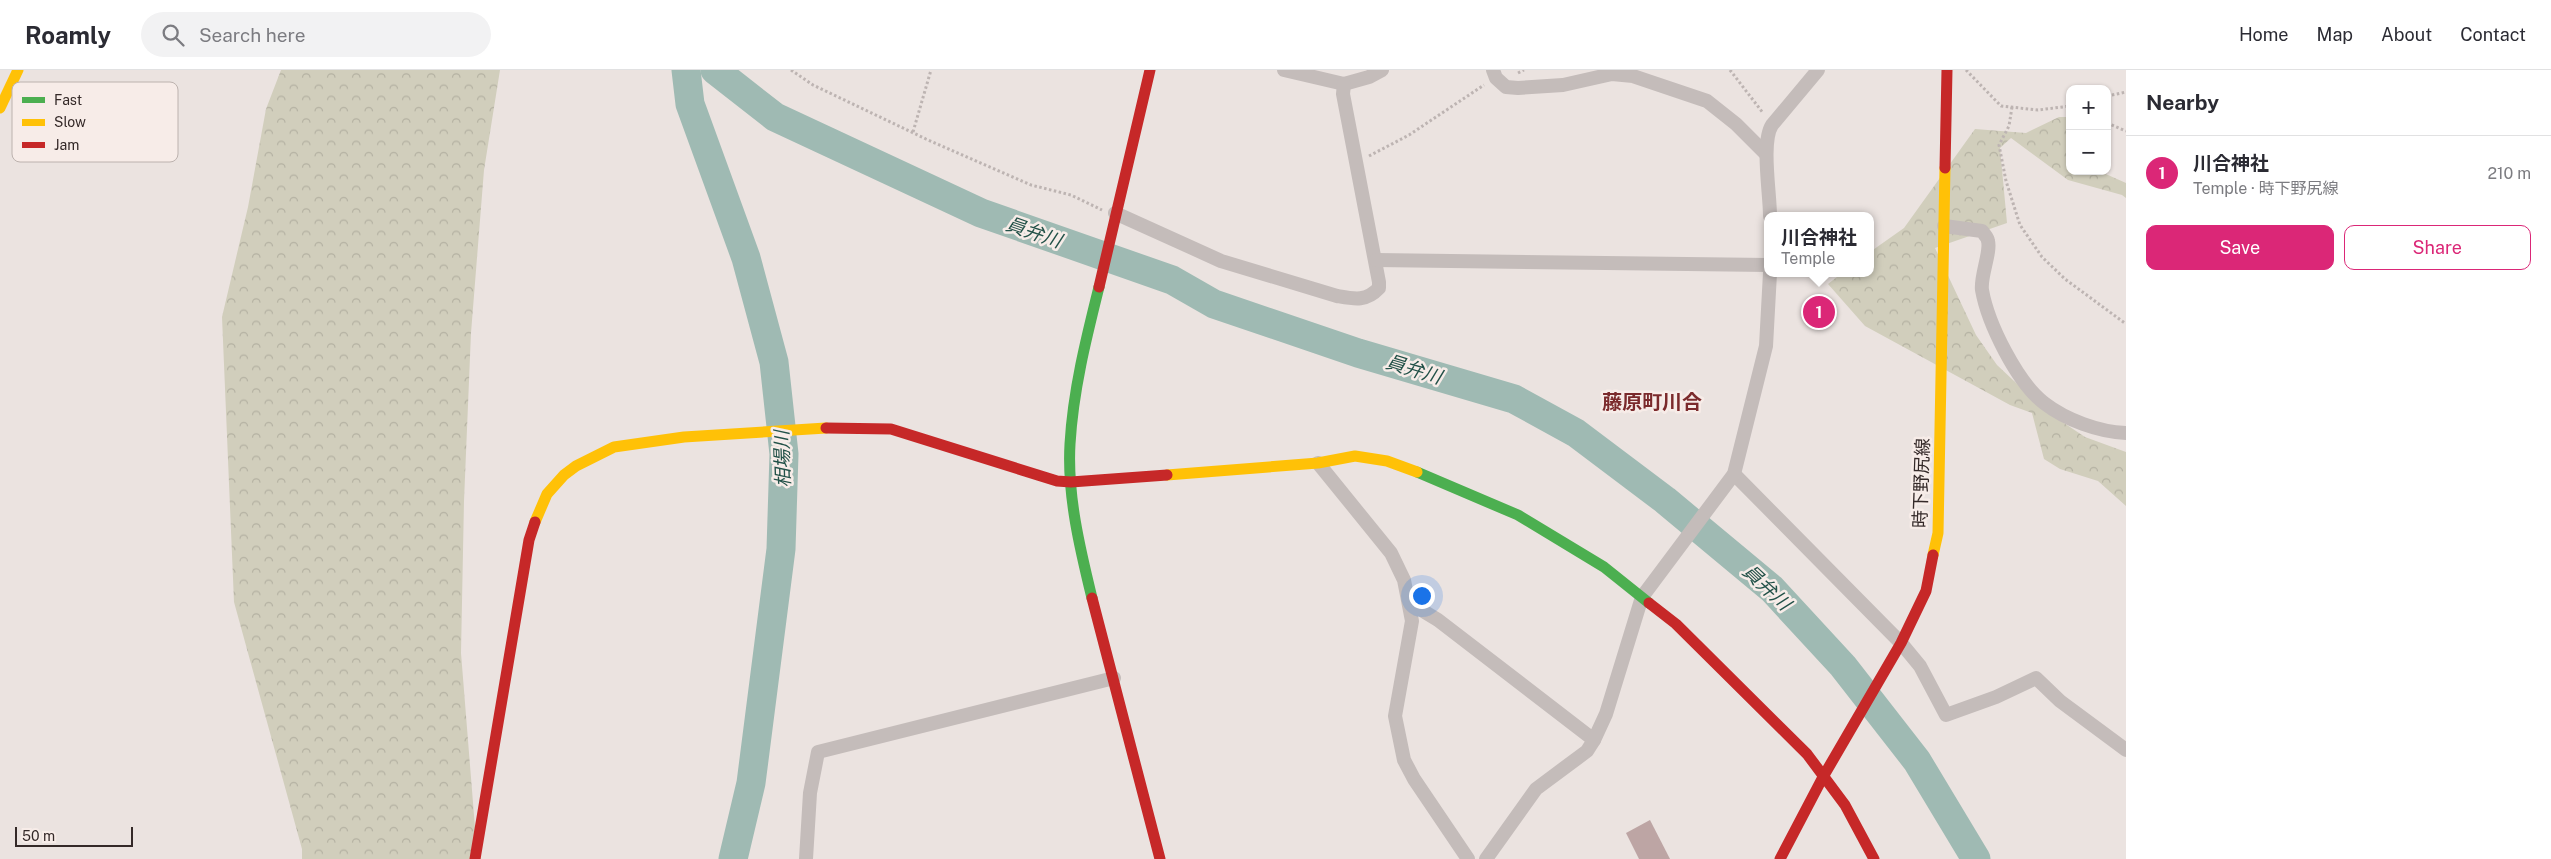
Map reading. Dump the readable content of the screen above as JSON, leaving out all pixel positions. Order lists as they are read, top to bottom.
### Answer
{
  "streets": {
    "street": ["時下野尻線"]
  },
  "districts": ["藤原町川合"],
  "water": ["員弁川", "相場川"],
  "legend": ["Fast", "Slow", "Jam"],
  "scale_bar": "50 m",
  "page": {
    "header": "Roamly",
    "search": "Search here",
    "nav": [
      "Home",
      "Map",
      "About",
      "Contact"
    ],
    "heading": "Nearby",
    "map_buttons": ["+", "−"],
    "list": [
      {
        "mark": "1",
        "name": "川合神社",
        "note": "Temple · 時下野尻線",
        "value": "210 m"
      }
    ],
    "buttons": ["Save", "Share"],
    "popup": ["川合神社", "Temple"],
    "pins": "1",
    "scale": "50 m"
  }
}
